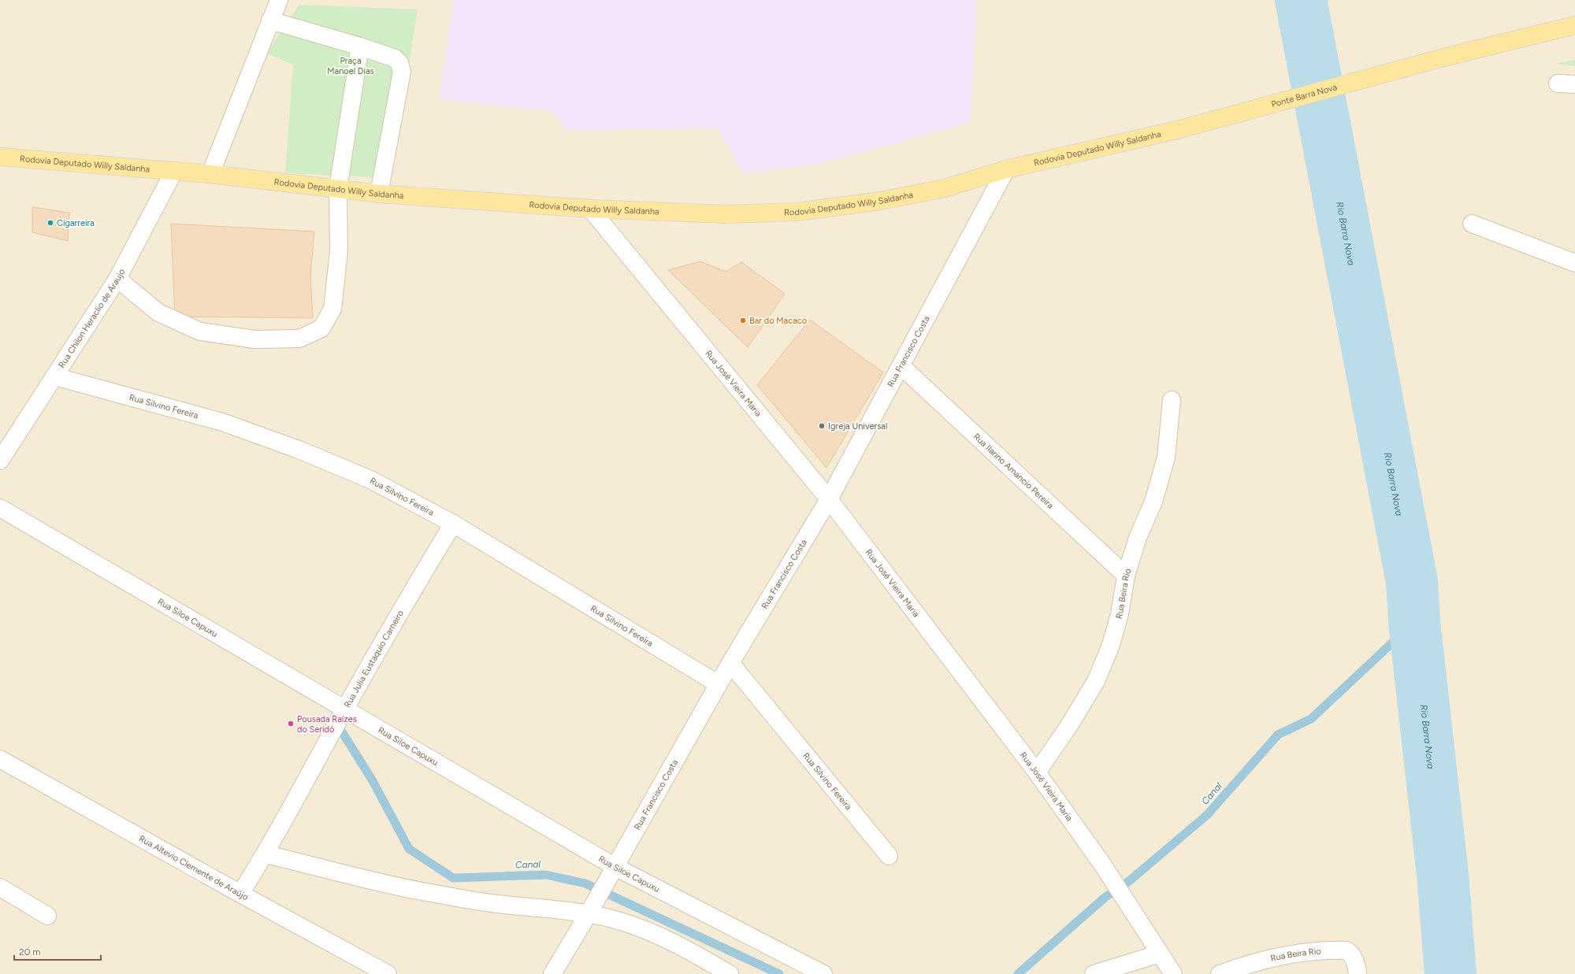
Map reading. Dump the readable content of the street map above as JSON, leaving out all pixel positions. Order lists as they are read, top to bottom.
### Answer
{
  "streets": {
    "main road": ["Ponte Barra Nova", "Rodovia Deputado Willy Saldanha"],
    "street": [
      "Rua Chilon Heraclio de Araujo",
      "Rua Francisco Costa",
      "Rua José Vieira Maria",
      "Rua Silvino Fereira",
      "Rua Ilarino Amancio Pereira",
      "Rua Beira Rio",
      "Rua Siloe Capuxu",
      "Rua Julia Eustaquio Carneiro",
      "Rua Altevio Clemente de Araújo"
    ]
  },
  "crossings": [
    ["Ponte Barra Nova", "Rodovia Deputado Willy Saldanha"],
    ["Rodovia Deputado Willy Saldanha", "Rua Chilon Heraclio de Araujo"],
    ["Rodovia Deputado Willy Saldanha", "Rua Francisco Costa"],
    ["Rodovia Deputado Willy Saldanha", "Rua José Vieira Maria"],
    ["Rua Chilon Heraclio de Araujo", "Rua Silvino Fereira"],
    ["Rua Francisco Costa", "Rua José Vieira Maria"],
    ["Rua Francisco Costa", "Rua Silvino Fereira"],
    ["Rua Francisco Costa", "Rua Ilarino Amancio Pereira"],
    ["Rua Francisco Costa", "Rua Siloe Capuxu"],
    ["Rua José Vieira Maria", "Rua Beira Rio"],
    ["Rua Silvino Fereira", "Rua Julia Eustaquio Carneiro"],
    ["Rua Ilarino Amancio Pereira", "Rua Beira Rio"],
    ["Rua Siloe Capuxu", "Rua Julia Eustaquio Carneiro"],
    ["Rua Julia Eustaquio Carneiro", "Rua Altevio Clemente de Araújo"]
  ],
  "water": ["Rio Barra Nova", "Canal"],
  "parks": ["Praça Manoel Dias"],
  "places": [
    "Cigarreira",
    "Bar do Macaco",
    "Igreja Universal",
    "Pousada Raízes do Seridó"
  ],
  "scale_bar": "20 m"
}
